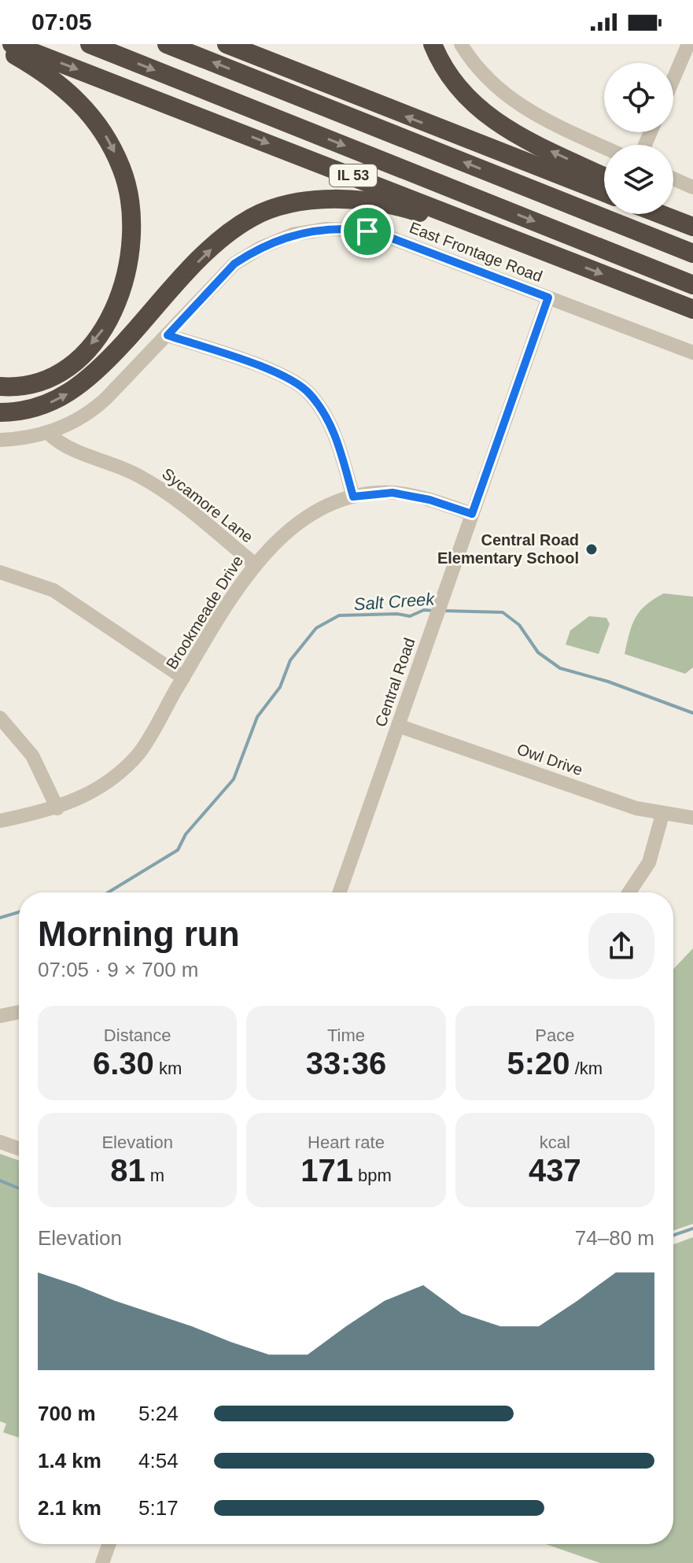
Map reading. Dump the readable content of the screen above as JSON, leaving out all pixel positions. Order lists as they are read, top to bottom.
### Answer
{
  "streets": {
    "highway": ["IL 53"],
    "street": [
      "East Frontage Road",
      "Sycamore Lane",
      "Brookmeade Drive",
      "Central Road",
      "Owl Drive"
    ]
  },
  "crossings": [
    ["East Frontage Road", "Sycamore Lane"],
    ["East Frontage Road", "Central Road"],
    ["Sycamore Lane", "Brookmeade Drive"],
    ["Brookmeade Drive", "Central Road"],
    ["Central Road", "Owl Drive"]
  ],
  "water": ["Salt Creek"],
  "places": ["Central Road Elementary School"],
  "page": {
    "status": "07:05",
    "heading": ["Morning run", "07:05 · 9 × 700 m"],
    "stats": [
      ["Distance", "6.30 km"],
      ["Time", "33:36"],
      ["Pace", "5:20 /km"],
      ["Elevation", "81 m"],
      ["Heart rate", "171 bpm"],
      ["kcal", "437"]
    ],
    "chart": ["Elevation", "74–80 m"],
    "list": [
      {
        "name": "700 m",
        "note": "5:24"
      },
      {
        "name": "1.4 km",
        "note": "4:54"
      },
      {
        "name": "2.1 km",
        "note": "5:17"
      }
    ]
  }
}
